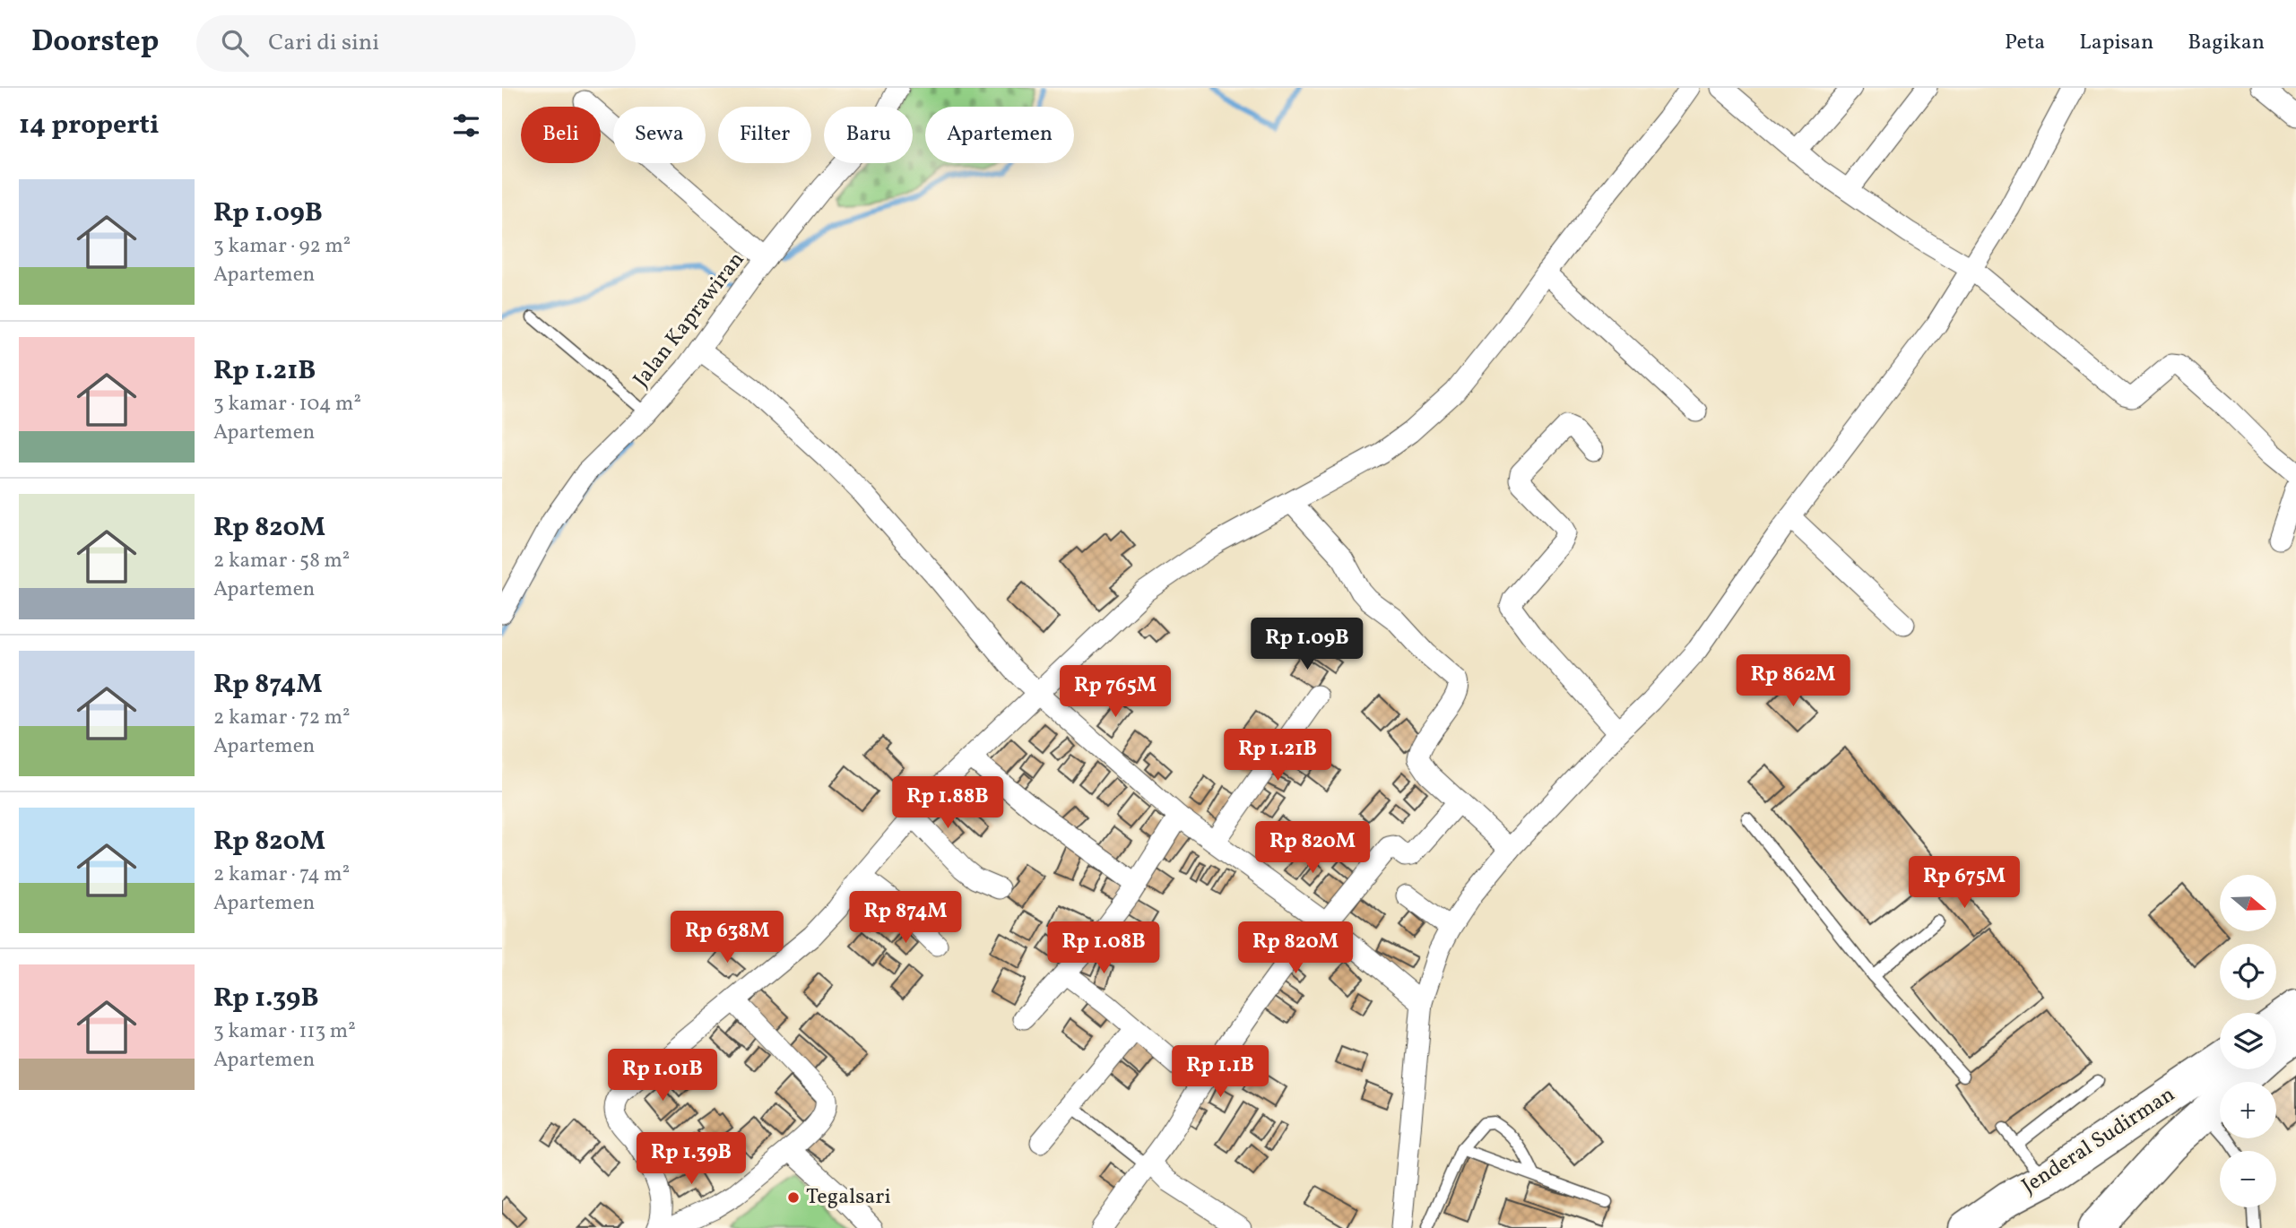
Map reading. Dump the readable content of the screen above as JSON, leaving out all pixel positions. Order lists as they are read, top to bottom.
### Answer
{
  "streets": {
    "highway": ["Jenderal Sudirman"],
    "street": ["Jalan Kaprawiran"]
  },
  "places": ["Tegalsari"],
  "north": "right",
  "page": {
    "header": "Doorstep",
    "search": "Cari di sini",
    "nav": ["Peta", "Lapisan", "Bagikan"],
    "heading": "14 properti",
    "chip": [
      "Beli",
      "Sewa",
      "Filter",
      "Baru",
      "Apartemen"
    ],
    "list": [
      {
        "name": "Rp 1.09B",
        "note": "3 kamar · 92 m² · Apartemen"
      },
      {
        "name": "Rp 1.21B",
        "note": "3 kamar · 104 m² · Apartemen"
      },
      {
        "name": "Rp 820M",
        "note": "2 kamar · 58 m² · Apartemen"
      },
      {
        "name": "Rp 874M",
        "note": "2 kamar · 72 m² · Apartemen"
      },
      {
        "name": "Rp 820M",
        "note": "2 kamar · 74 m² · Apartemen"
      },
      {
        "name": "Rp 1.39B",
        "note": "3 kamar · 113 m² · Apartemen"
      }
    ],
    "price": [
      "Rp 1.09B",
      "Rp 862M",
      "Rp 765M",
      "Rp 1.21B",
      "Rp 1.88B",
      "Rp 820M",
      "Rp 675M",
      "Rp 874M",
      "Rp 638M",
      "Rp 1.08B",
      "Rp 820M",
      "Rp 1.1B",
      "Rp 1.01B",
      "Rp 1.39B"
    ],
    "map_buttons": ["+", "−"]
  }
}
